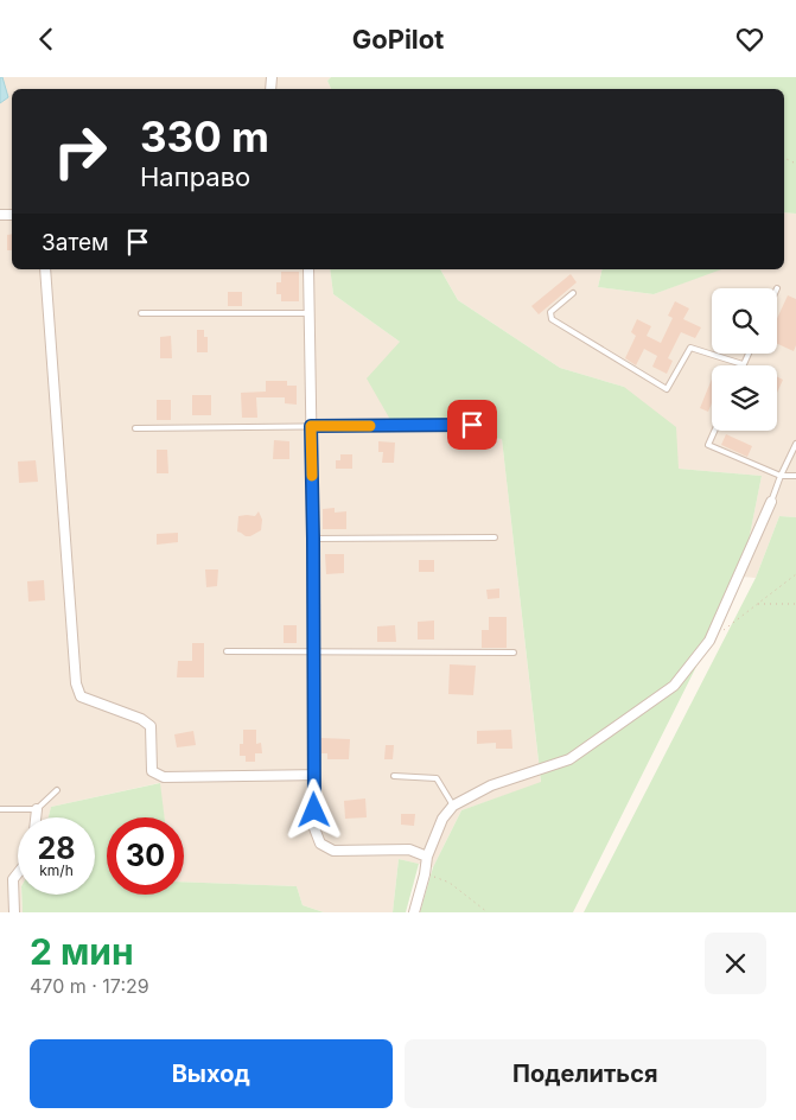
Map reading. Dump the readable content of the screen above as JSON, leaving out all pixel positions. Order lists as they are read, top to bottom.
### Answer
{
  "page": {
    "header": "GoPilot",
    "turn": ["330 m", "Направо"],
    "then": "Затем",
    "speed": "28 km/h",
    "limit": "30",
    "heading": ["2 мин", "470 m · 17:29"],
    "buttons": ["Выход", "Поделиться"]
  }
}
